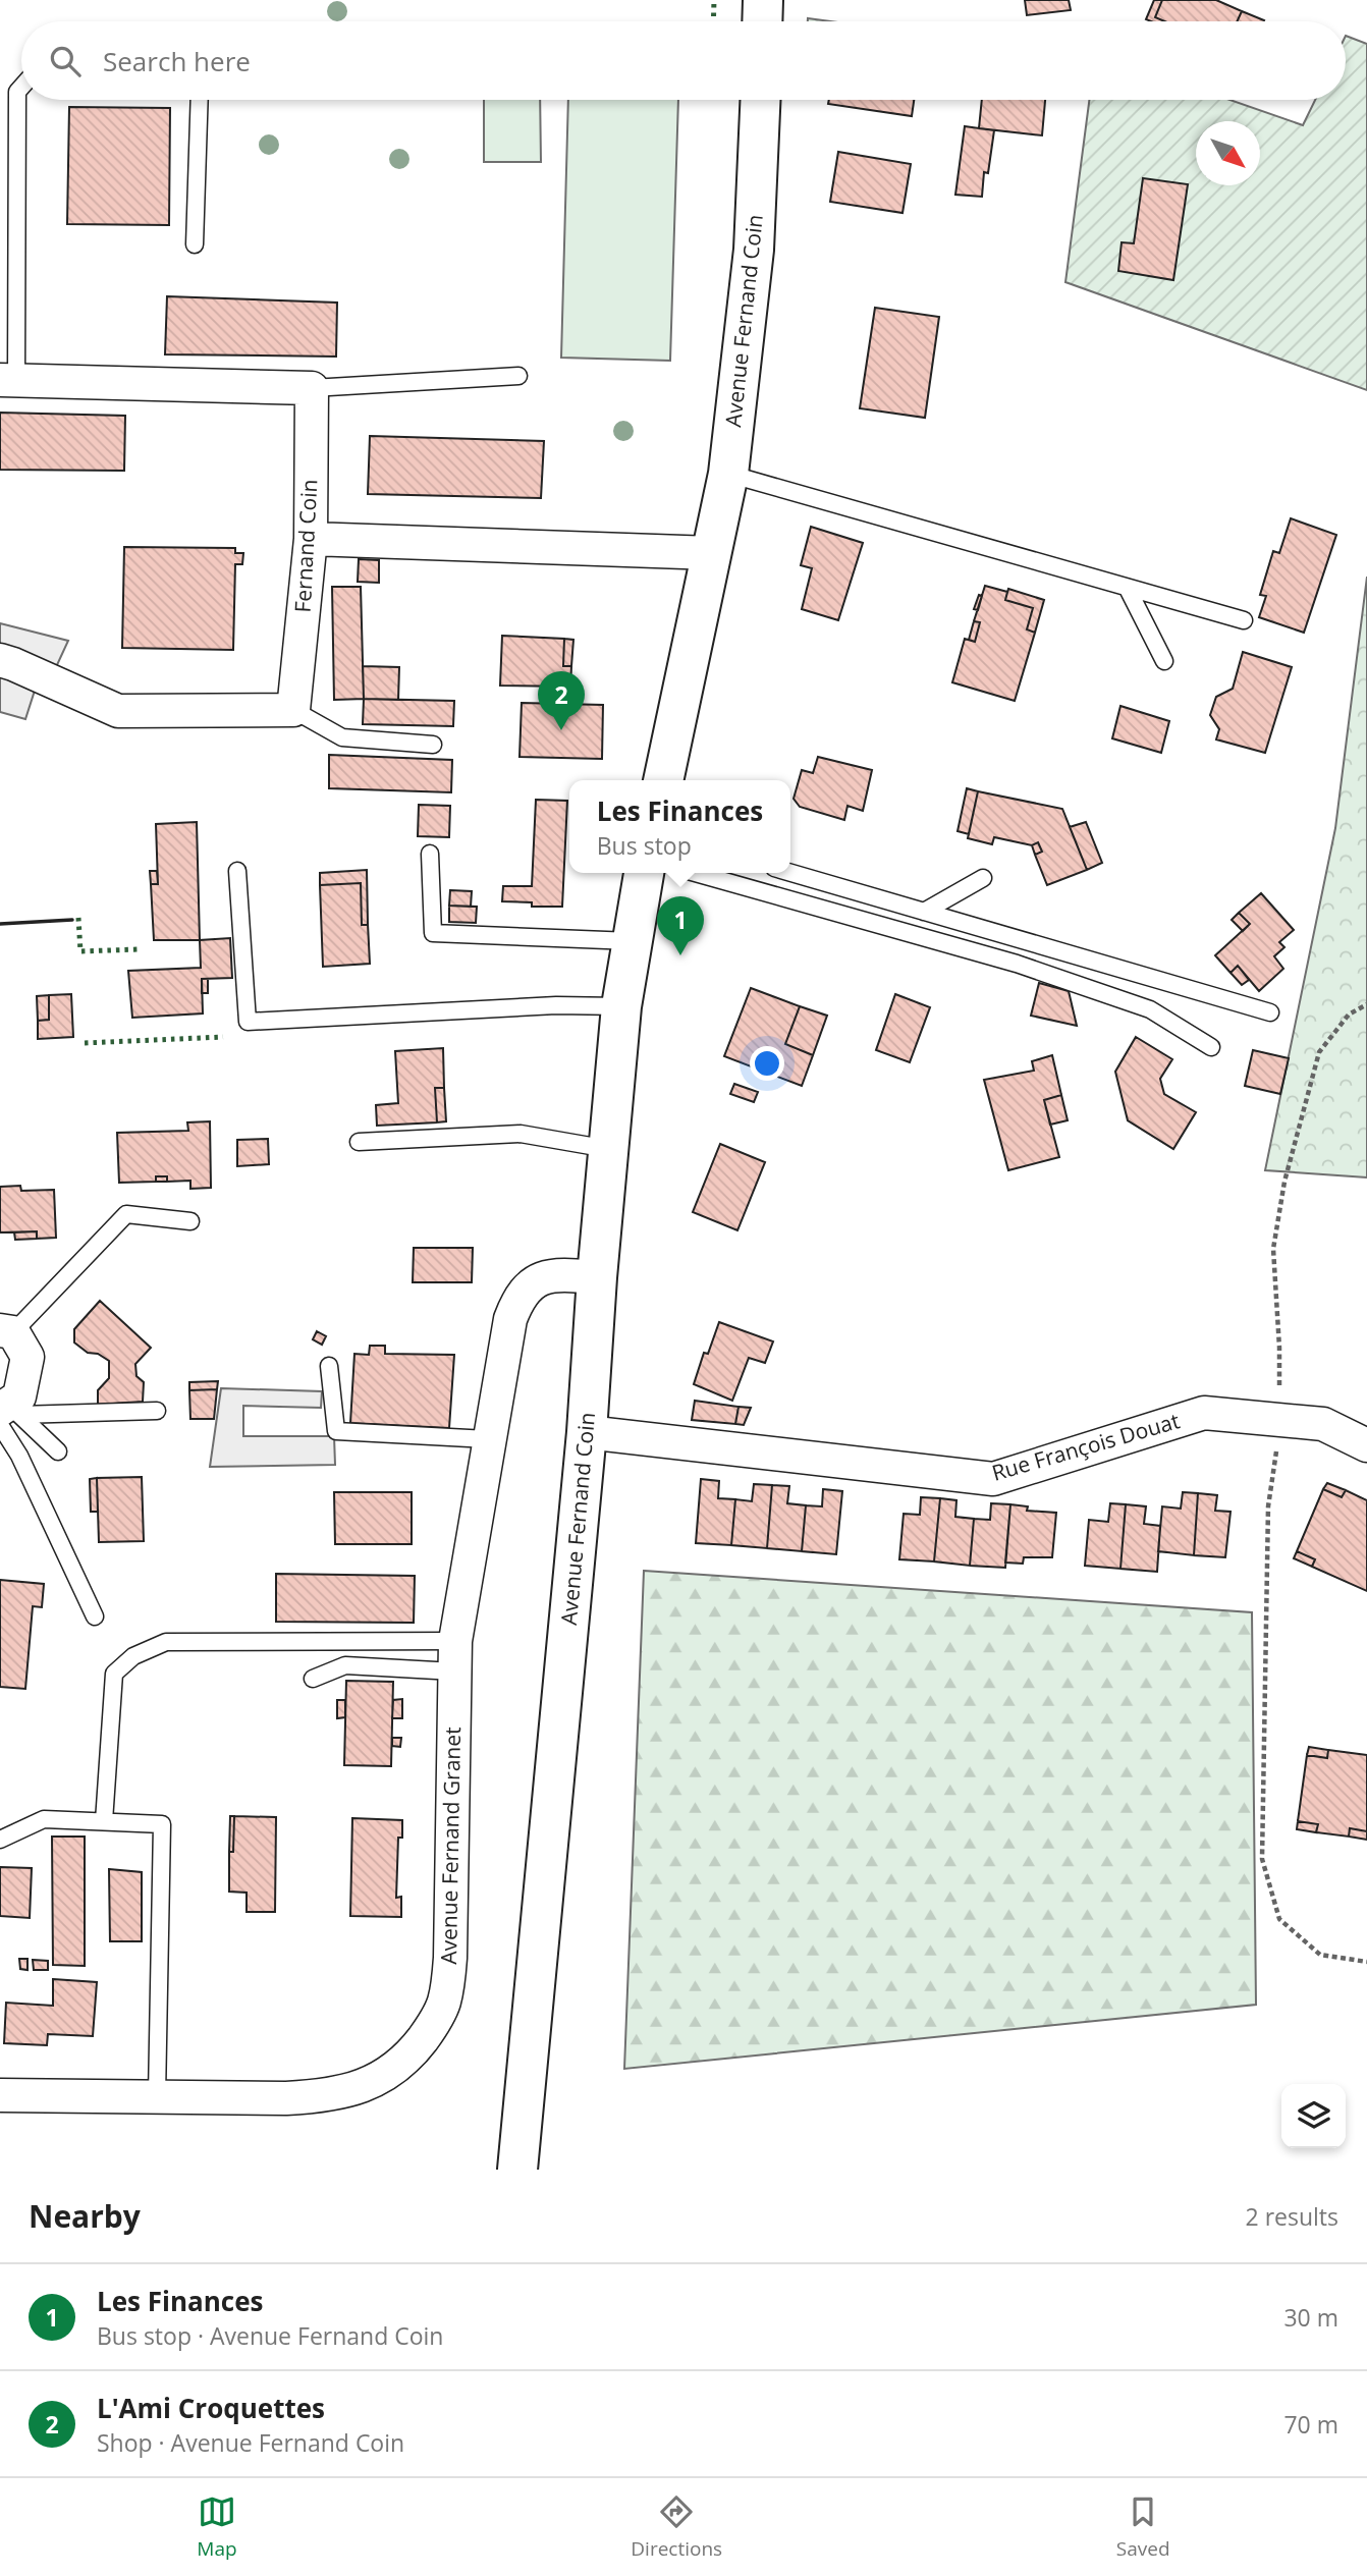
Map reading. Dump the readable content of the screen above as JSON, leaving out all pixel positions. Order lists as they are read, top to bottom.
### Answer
{
  "streets": {
    "main road": ["Avenue Fernand Coin"],
    "street": ["Fernand Coin", "Rue François Douat", "Avenue Fernand Granet"]
  },
  "crossings": [
    ["Avenue Fernand Coin", "Rue François Douat"],
    ["Avenue Fernand Coin", "Avenue Fernand Granet"]
  ],
  "north": "bottom right",
  "page": {
    "search": "Search here",
    "pins": ["2", "1"],
    "popup": ["Les Finances", "Bus stop"],
    "heading": ["Nearby", "2 results"],
    "list": [
      {
        "mark": "1",
        "name": "Les Finances",
        "note": "Bus stop · Avenue Fernand Coin",
        "value": "30 m"
      },
      {
        "mark": "2",
        "name": "L'Ami Croquettes",
        "note": "Shop · Avenue Fernand Coin",
        "value": "70 m"
      }
    ],
    "nav": ["Map", "Directions", "Saved"]
  }
}
